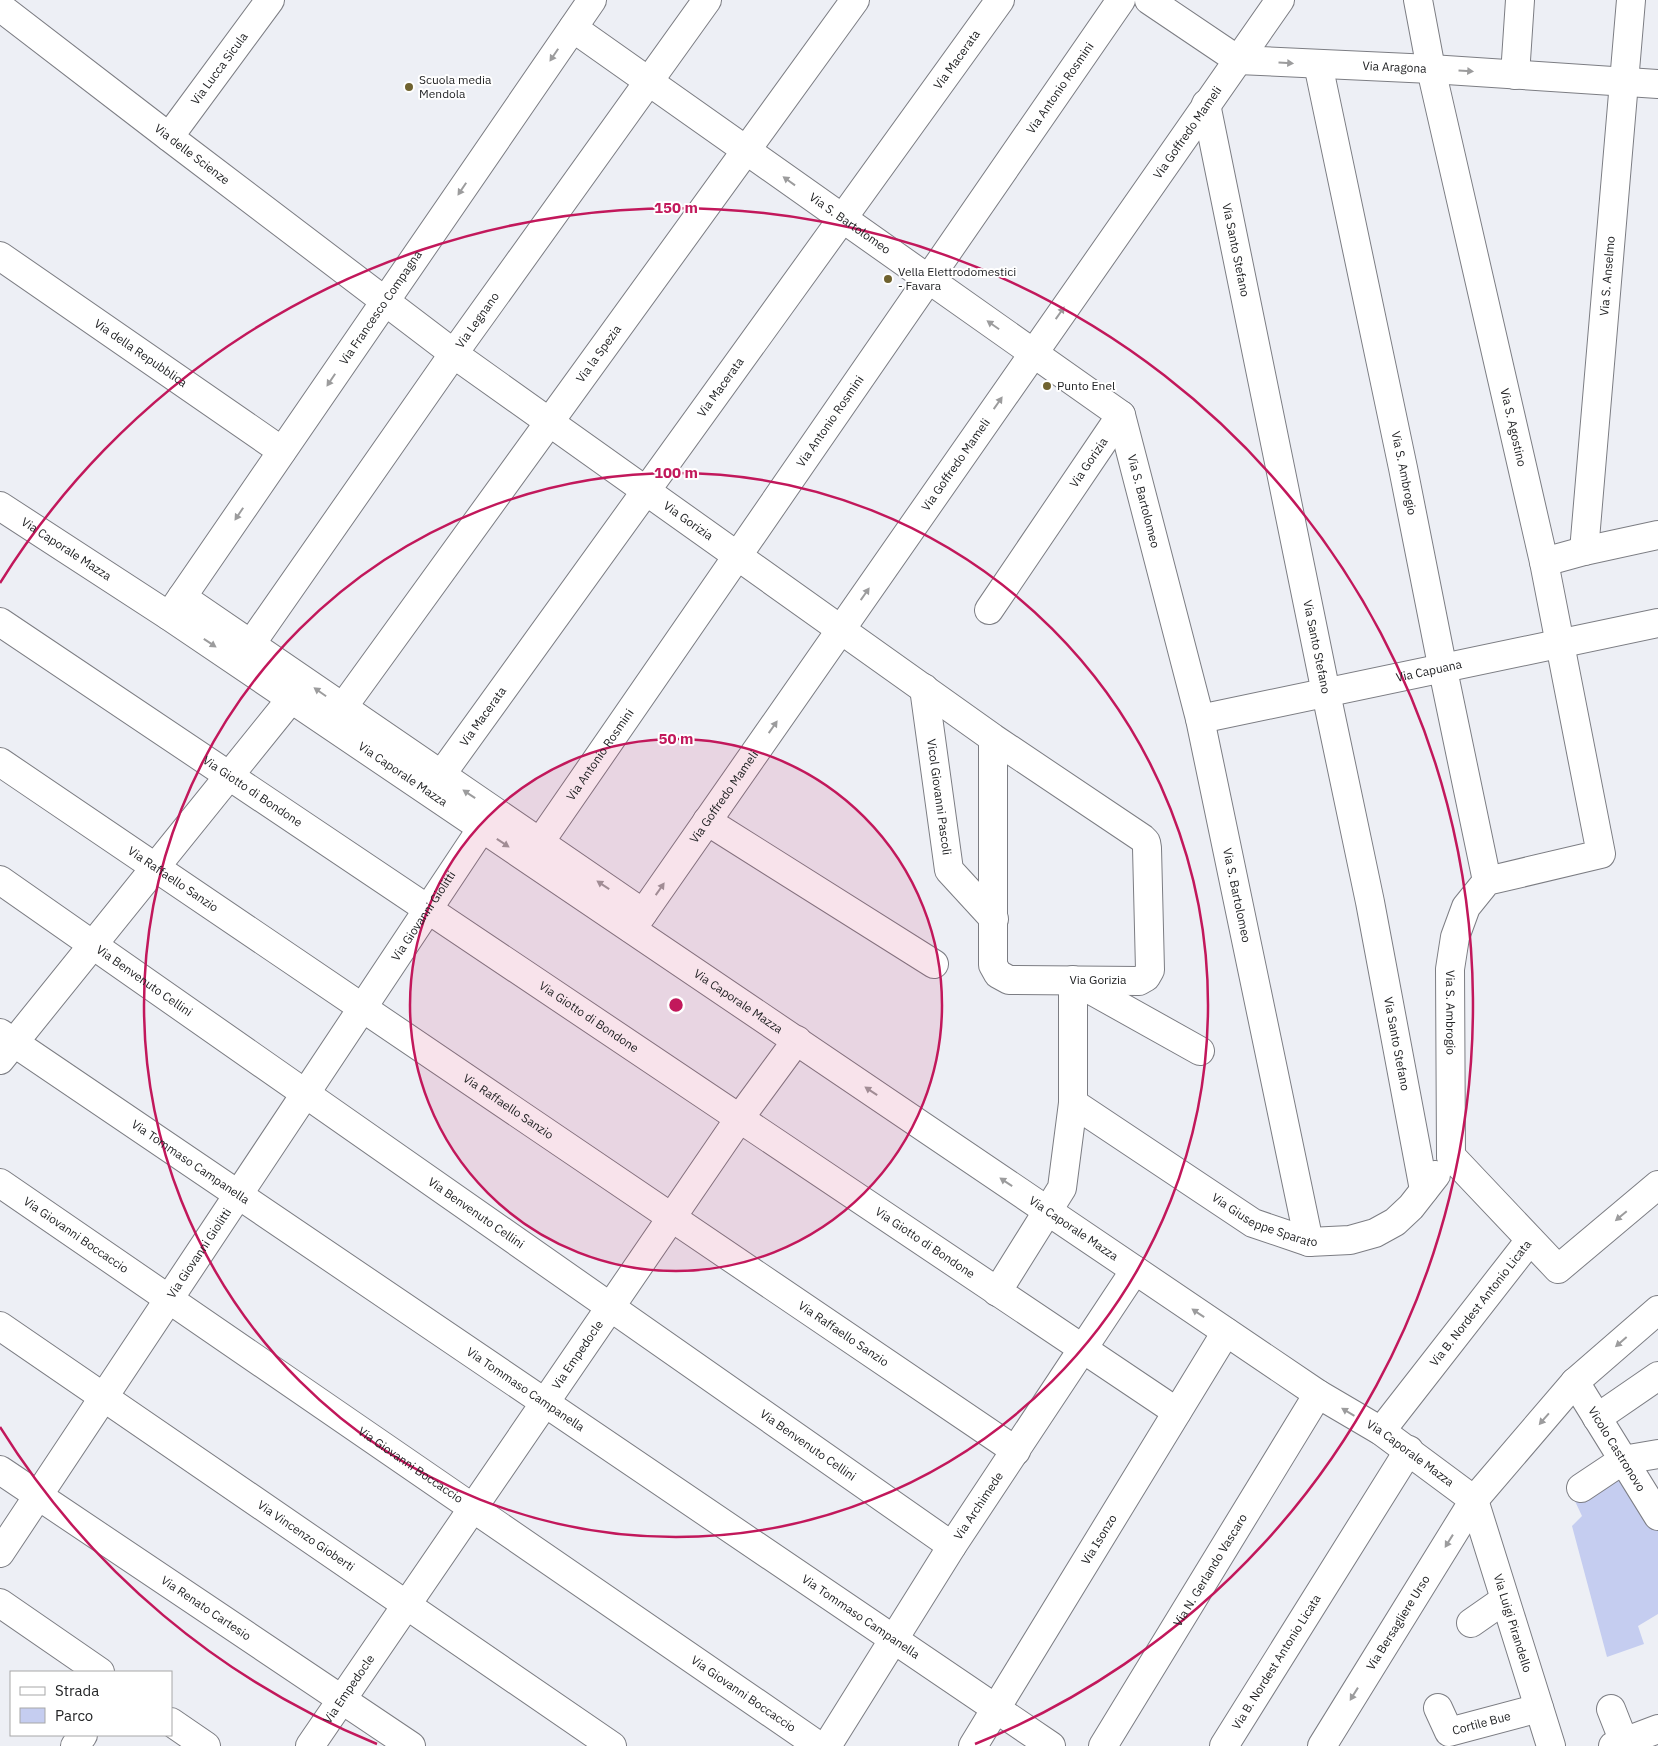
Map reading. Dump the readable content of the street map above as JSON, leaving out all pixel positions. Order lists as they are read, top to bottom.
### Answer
{
  "streets": {
    "street": [
      "Via Macerata",
      "Via Aragona",
      "Via Lucca Sicula",
      "Via Antonio Rosmini",
      "Via Goffredo Mameli",
      "Via delle Scienze",
      "Via S. Bartolomeo",
      "Via Santo Stefano",
      "Via S. Anselmo",
      "Via Francesco Compagna",
      "Via Legnano",
      "Via della Repubblica",
      "Via la Spezia",
      "Via S. Agostino",
      "Via Gorizia",
      "Via S. Ambrogio",
      "Via Caporale Mazza",
      "Via Capuana",
      "Via Giotto di Bondone",
      "Vicol Giovanni Pascoli",
      "Via Raffaello Sanzio",
      "Via Giovanni Giolitti",
      "Via Benvenuto Cellini",
      "Via Tommaso Campanella",
      "Via Giuseppe Sparato",
      "Via Giovanni Boccaccio",
      "Via B. Nordest Antonio Licata",
      "Via Empedocle",
      "Vicolo Castronovo",
      "Via Archimede",
      "Via Vincenzo Gioberti",
      "Via Isonzo",
      "Via N. Gerlando Vascaro",
      "Via Renato Cartesio",
      "Via Bersagliere Urso",
      "Via Luigi Pirandello",
      "Cortile Bue"
    ]
  },
  "crossings": [
    ["Via Macerata", "Via S. Bartolomeo"],
    ["Via Macerata", "Via Gorizia"],
    ["Via Macerata", "Via Caporale Mazza"],
    ["Via Aragona", "Via Goffredo Mameli"],
    ["Via Aragona", "Via S. Anselmo"],
    ["Via Aragona", "Via S. Agostino"],
    ["Via Aragona", "Via S. Ambrogio"],
    ["Via Lucca Sicula", "Via delle Scienze"],
    ["Via Antonio Rosmini", "Via S. Bartolomeo"],
    ["Via Antonio Rosmini", "Via Gorizia"],
    ["Via Antonio Rosmini", "Via Caporale Mazza"],
    ["Via Goffredo Mameli", "Via S. Bartolomeo"],
    ["Via Goffredo Mameli", "Via Santo Stefano"],
    ["Via Goffredo Mameli", "Via Gorizia"],
    ["Via Goffredo Mameli", "Via Caporale Mazza"],
    ["Via delle Scienze", "Via Francesco Compagna"],
    ["Via delle Scienze", "Via Gorizia"],
    ["Via S. Bartolomeo", "Via Francesco Compagna"],
    ["Via S. Bartolomeo", "Via Legnano"],
    ["Via S. Bartolomeo", "Via la Spezia"],
    ["Via S. Bartolomeo", "Via Gorizia"],
    ["Via S. Bartolomeo", "Via Capuana"],
    ["Via S. Bartolomeo", "Via Giuseppe Sparato"],
    ["Via Santo Stefano", "Via Capuana"],
    ["Via Santo Stefano", "Via Giuseppe Sparato"],
    ["Via Francesco Compagna", "Via della Repubblica"],
    ["Via Francesco Compagna", "Via Gorizia"],
    ["Via Francesco Compagna", "Via Caporale Mazza"],
    ["Via Legnano", "Via Gorizia"],
    ["Via Legnano", "Via Caporale Mazza"],
    ["Via la Spezia", "Via Gorizia"],
    ["Via la Spezia", "Via Caporale Mazza"],
    ["Via S. Agostino", "Via S. Ambrogio"],
    ["Via S. Agostino", "Via Capuana"],
    ["Via Gorizia", "Vicol Giovanni Pascoli"],
    ["Via S. Ambrogio", "Via Capuana"],
    ["Via S. Ambrogio", "Via Giuseppe Sparato"],
    ["Via Caporale Mazza", "Via Giovanni Giolitti"],
    ["Via Caporale Mazza", "Via B. Nordest Antonio Licata"],
    ["Via Caporale Mazza", "Via Empedocle"],
    ["Via Caporale Mazza", "Via Archimede"],
    ["Via Caporale Mazza", "Via Isonzo"],
    ["Via Caporale Mazza", "Via N. Gerlando Vascaro"],
    ["Via Caporale Mazza", "Via Bersagliere Urso"],
    ["Via Caporale Mazza", "Via Luigi Pirandello"],
    ["Via Giotto di Bondone", "Via Giovanni Giolitti"],
    ["Via Giotto di Bondone", "Via Empedocle"],
    ["Via Giotto di Bondone", "Via Archimede"],
    ["Via Giotto di Bondone", "Via Isonzo"],
    ["Via Raffaello Sanzio", "Via Giovanni Giolitti"],
    ["Via Raffaello Sanzio", "Via Empedocle"],
    ["Via Raffaello Sanzio", "Via Archimede"],
    ["Via Giovanni Giolitti", "Via Benvenuto Cellini"],
    ["Via Giovanni Giolitti", "Via Tommaso Campanella"],
    ["Via Giovanni Giolitti", "Via Giovanni Boccaccio"],
    ["Via Giovanni Giolitti", "Via Vincenzo Gioberti"],
    ["Via Giovanni Giolitti", "Via Renato Cartesio"],
    ["Via Benvenuto Cellini", "Via Empedocle"],
    ["Via Benvenuto Cellini", "Via Archimede"],
    ["Via Tommaso Campanella", "Via Empedocle"],
    ["Via Tommaso Campanella", "Via Archimede"],
    ["Via Tommaso Campanella", "Via Isonzo"],
    ["Via Giovanni Boccaccio", "Via Empedocle"],
    ["Via Empedocle", "Via Vincenzo Gioberti"],
    ["Via Empedocle", "Via Renato Cartesio"],
    ["Vicolo Castronovo", "Via Bersagliere Urso"],
    ["Via Bersagliere Urso", "Via Luigi Pirandello"],
    ["Via Luigi Pirandello", "Cortile Bue"]
  ],
  "one_way": [
    "Via Aragona",
    "Via Goffredo Mameli",
    "Via Francesco Compagna",
    "Via Bersagliere Urso"
  ],
  "places": ["Scuola media Mendola", "Vella Elettrodomestici - Favara", "Punto Enel"],
  "legend": ["Strada", "Parco"],
  "rings": ["150 m", "100 m", "50 m"]
}
